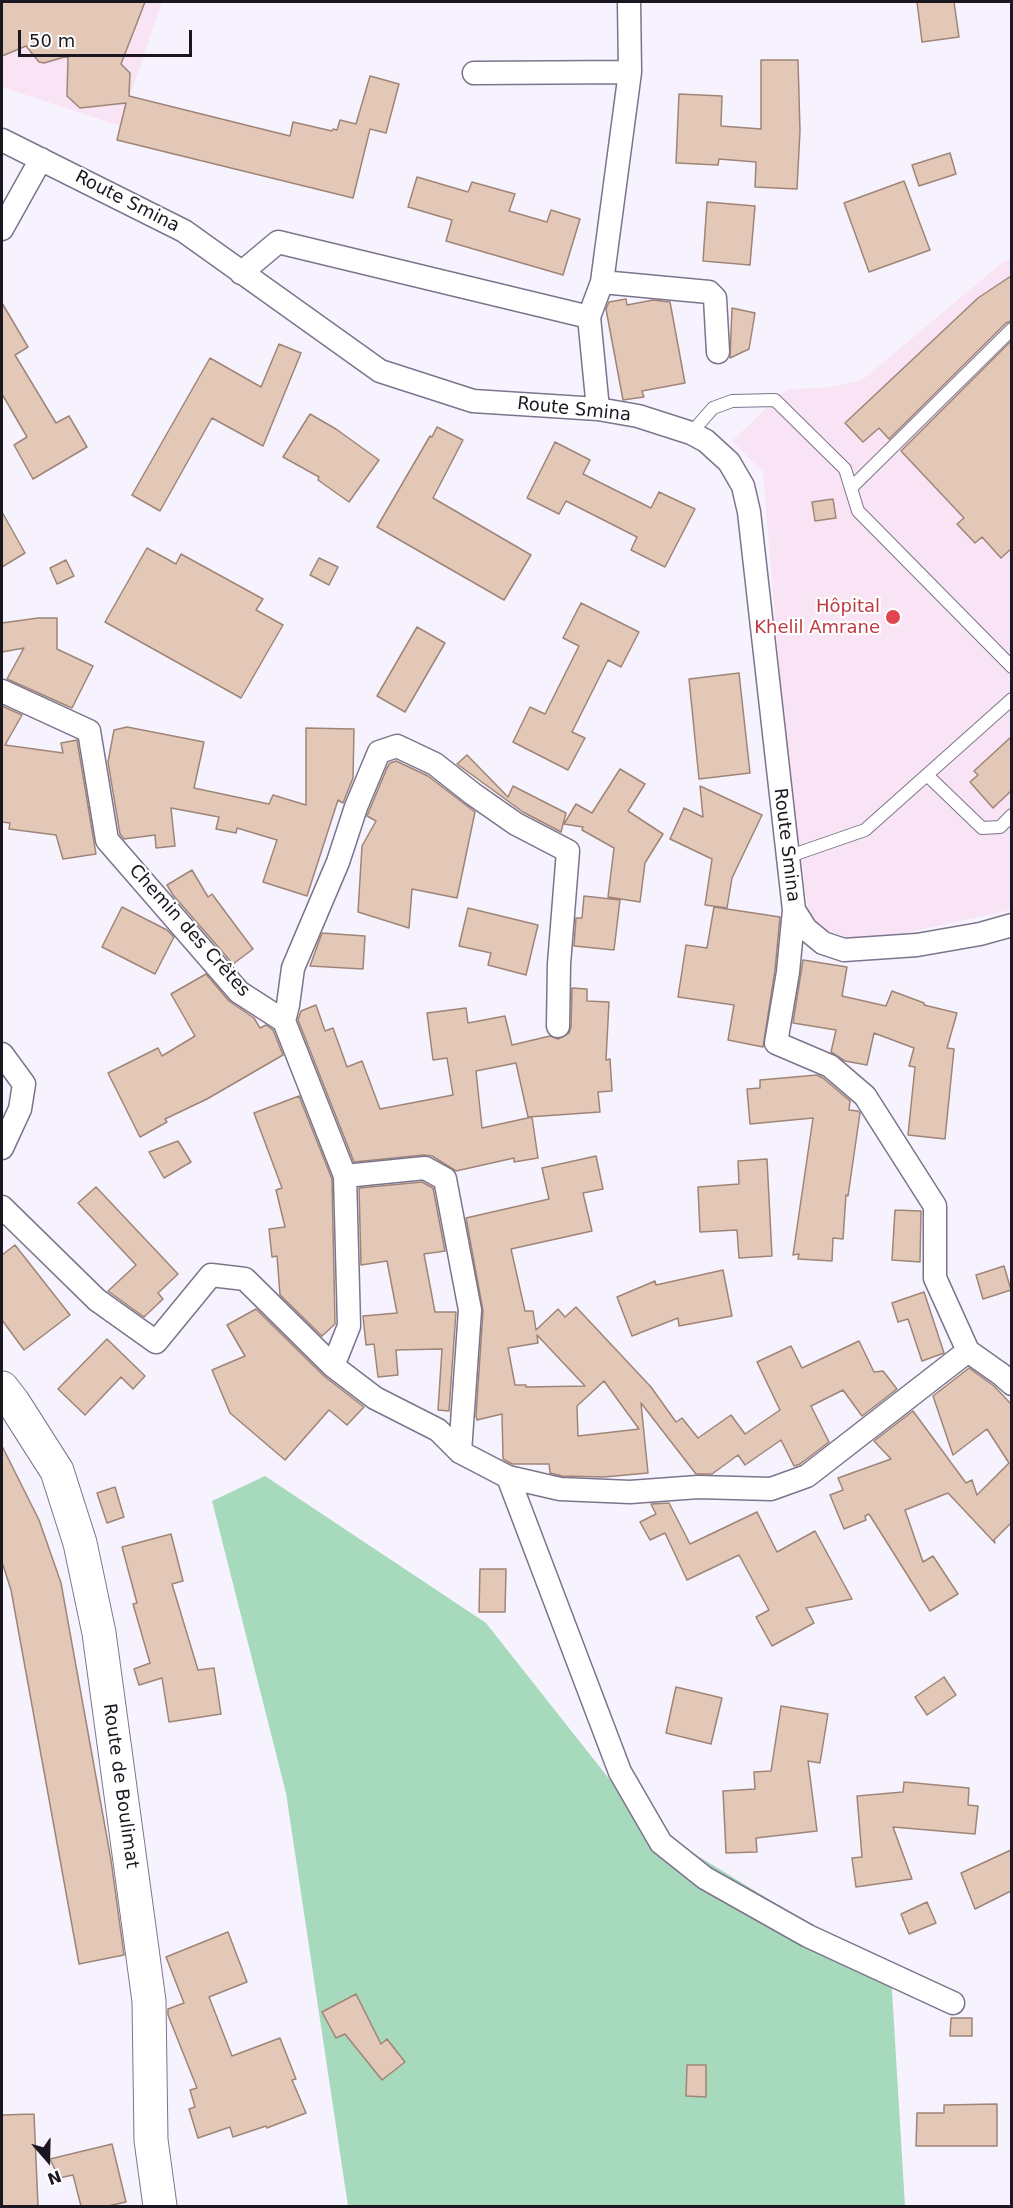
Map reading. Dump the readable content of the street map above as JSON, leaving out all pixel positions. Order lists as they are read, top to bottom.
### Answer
{
  "streets": {
    "main road": ["Route de Boulimat"],
    "street": ["Route Smina", "Chemin des Crêtes"]
  },
  "places": ["Hôpital Khelil Amrane"],
  "scale_bar": "50 m",
  "north": "bottom"
}
